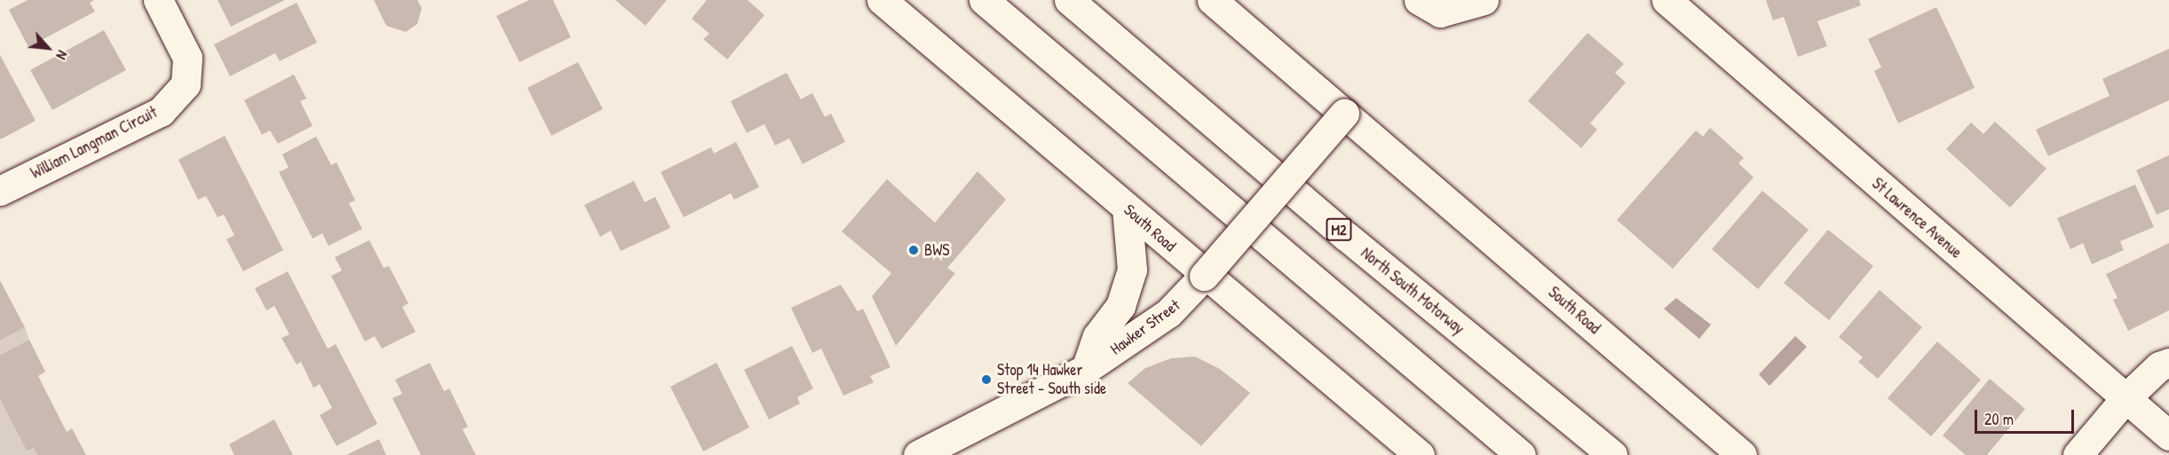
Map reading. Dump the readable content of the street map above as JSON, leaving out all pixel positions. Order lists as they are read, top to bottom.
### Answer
{
  "streets": {
    "main road": [
      "William Langman Circuit",
      "St Lawrence Avenue",
      "South Road",
      "M2",
      "North South Motorway",
      "Hawker Street"
    ]
  },
  "crossings": [
    ["South Road", "Hawker Street"]
  ],
  "places": ["BWS", "Stop 14 Hawker Street - South side"],
  "scale_bar": "20 m",
  "north": "bottom right"
}
